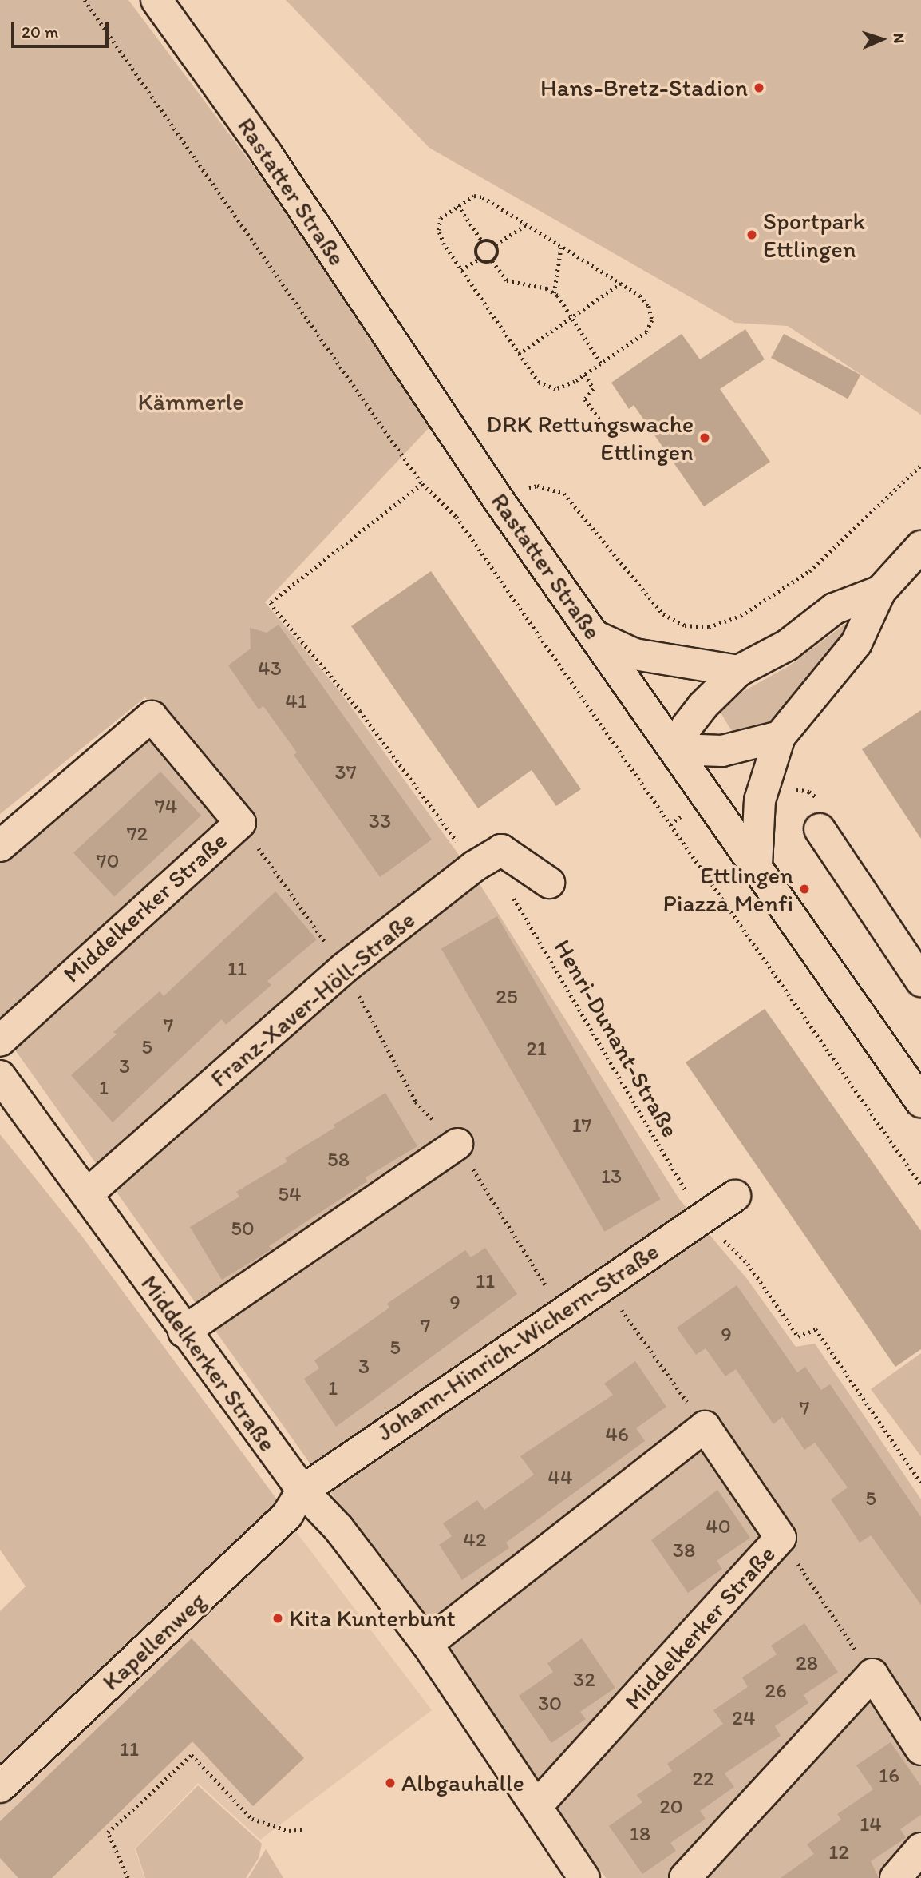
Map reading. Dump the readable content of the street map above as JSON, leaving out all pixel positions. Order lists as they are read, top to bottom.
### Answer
{
  "streets": {
    "street": [
      "Rastatter Straße",
      "Middelkerker Straße",
      "Franz-Xaver-Höll-Straße",
      "Johann-Hinrich-Wichern-Straße",
      "Kapellenweg"
    ],
    "path": ["Henri-Dunant-Straße"]
  },
  "crossings": [
    ["Middelkerker Straße", "Franz-Xaver-Höll-Straße"],
    ["Middelkerker Straße", "Johann-Hinrich-Wichern-Straße"],
    ["Middelkerker Straße", "Kapellenweg"],
    ["Franz-Xaver-Höll-Straße", "Henri-Dunant-Straße"],
    ["Henri-Dunant-Straße", "Johann-Hinrich-Wichern-Straße"],
    ["Johann-Hinrich-Wichern-Straße", "Kapellenweg"]
  ],
  "parks": ["Kämmerle"],
  "places": [
    "Hans-Bretz-Stadion",
    "Sportpark Ettlingen",
    "DRK Rettungswache Ettlingen",
    "Ettlingen Piazza Menfi",
    "Kita Kunterbunt",
    "Albgauhalle"
  ],
  "house_numbers": [
    "43",
    "41",
    "37",
    "74",
    "33",
    "72",
    "70",
    "11",
    "25",
    "7",
    "5",
    "21",
    "3",
    "1",
    "17",
    "58",
    "13",
    "54",
    "50",
    "11",
    "9",
    "7",
    "9",
    "5",
    "3",
    "1",
    "7",
    "46",
    "44",
    "5",
    "40",
    "42",
    "38",
    "28",
    "32",
    "26",
    "30",
    "24",
    "11",
    "16",
    "22",
    "20",
    "14",
    "18",
    "12"
  ],
  "scale_bar": "20 m",
  "north": "right"
}
